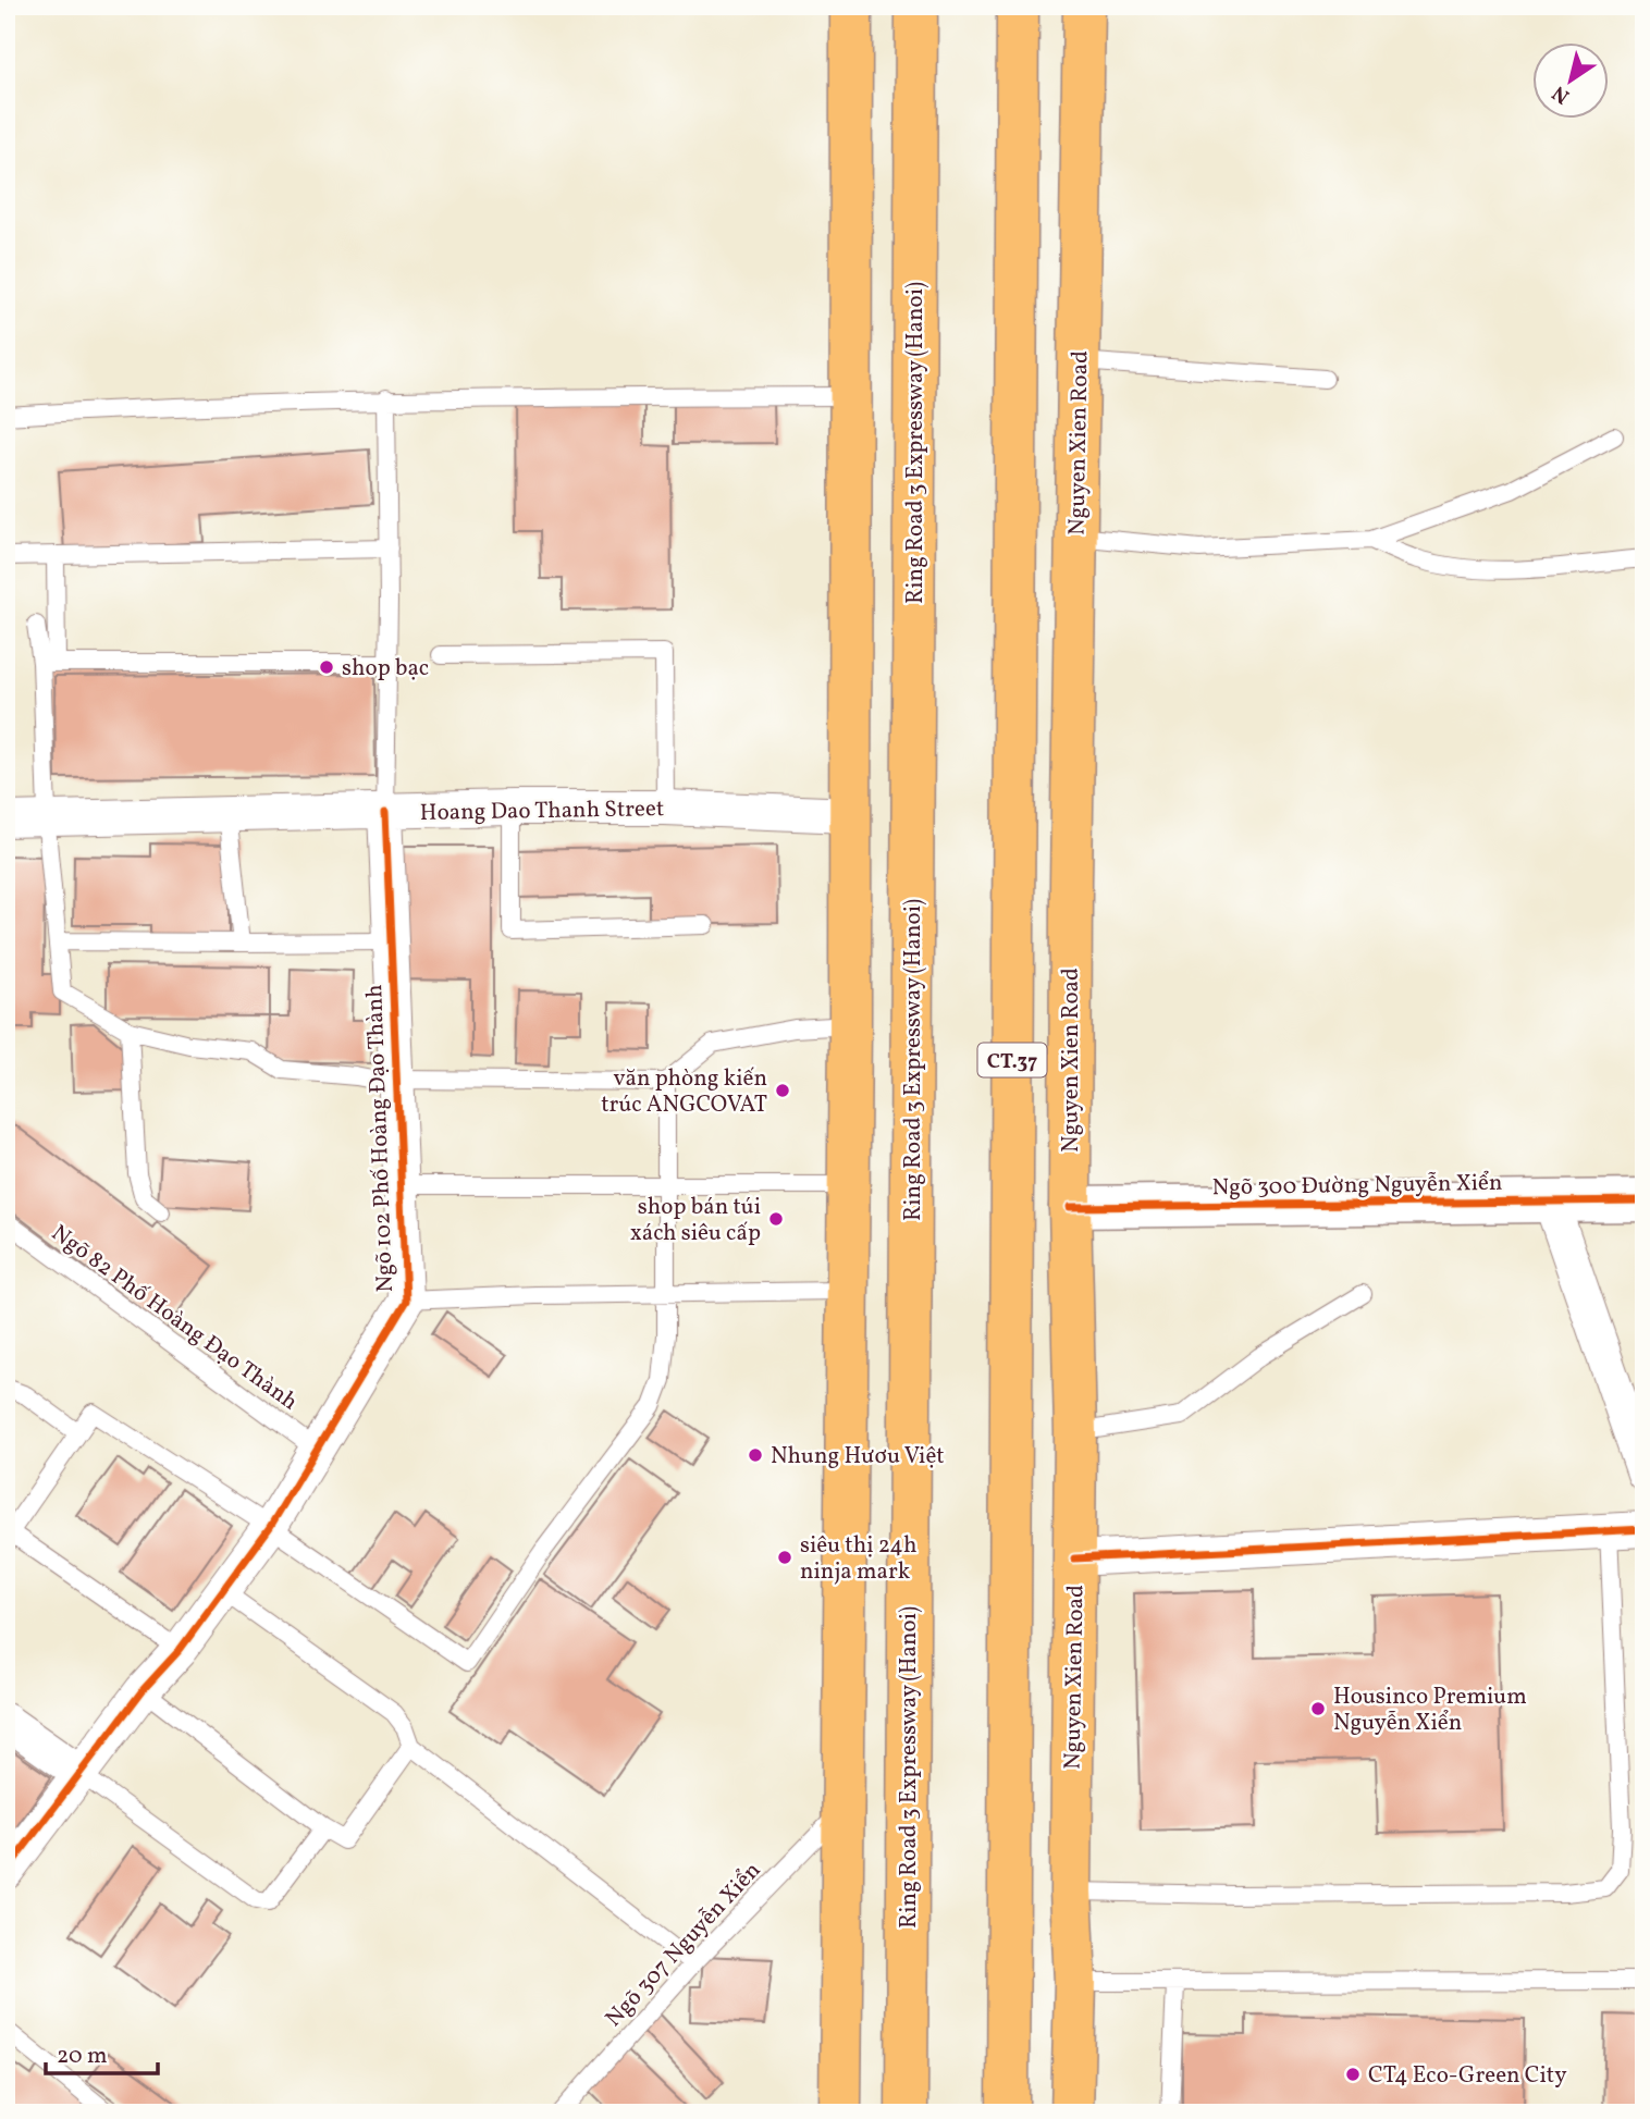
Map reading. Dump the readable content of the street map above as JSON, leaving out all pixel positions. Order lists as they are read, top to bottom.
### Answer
{
  "streets": {
    "main road": ["Ring Road 3 Expressway (Hanoi)", "Nguyen Xien Road", "CT.37"],
    "street": ["Hoang Dao Thanh Street", "Ngõ 102 Phố Hoàng Đạo Thành", "Ngõ 300 Đường Nguyễn Xiển"],
    "lane": ["Ngõ 82 Phố Hoàng Đạo Thành", "Ngõ 307 Nguyễn Xiển"]
  },
  "crossings": [
    ["Nguyen Xien Road", "Ngõ 300 Đường Nguyễn Xiển"],
    ["Hoang Dao Thanh Street", "Ngõ 102 Phố Hoàng Đạo Thành"],
    ["Ngõ 102 Phố Hoàng Đạo Thành", "Ngõ 82 Phố Hoàng Đạo Thành"]
  ],
  "places": [
    "shop bạc",
    "văn phòng kiến trúc ANGCOVAT",
    "shop bán túi xách siêu cấp",
    "Nhung Hươu Việt",
    "siêu thị 24h ninja mark",
    "Housinco Premium Nguyễn Xiển",
    "CT4 Eco-Green City"
  ],
  "scale_bar": "20 m",
  "north": "bottom left"
}
